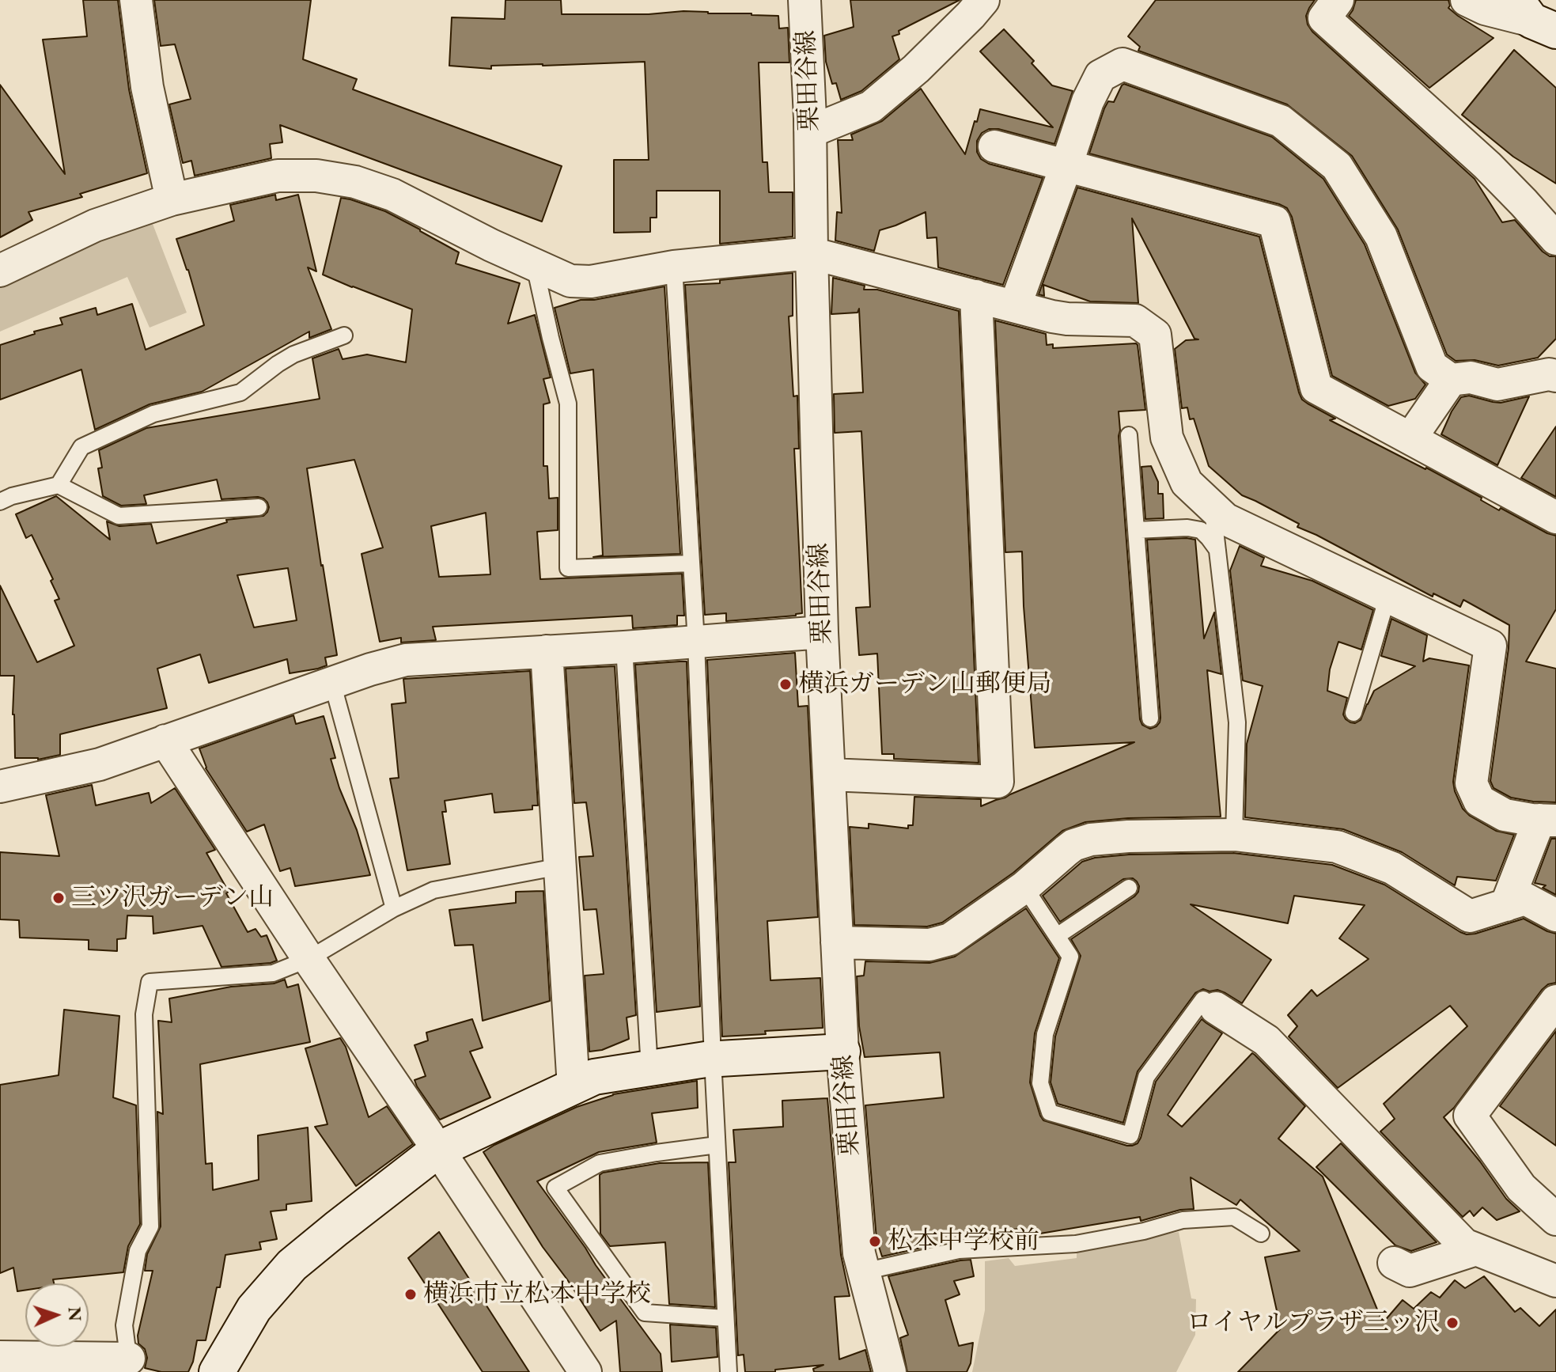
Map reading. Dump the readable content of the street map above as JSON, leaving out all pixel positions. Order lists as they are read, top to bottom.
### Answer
{
  "streets": {
    "street": ["栗田谷線"]
  },
  "places": [
    "横浜ガーデン山郵便局",
    "三ツ沢ガーデン山",
    "松本中学校前",
    "横浜市立松本中学校",
    "ロイヤルプラザ三ッ沢"
  ],
  "north": "right"
}
